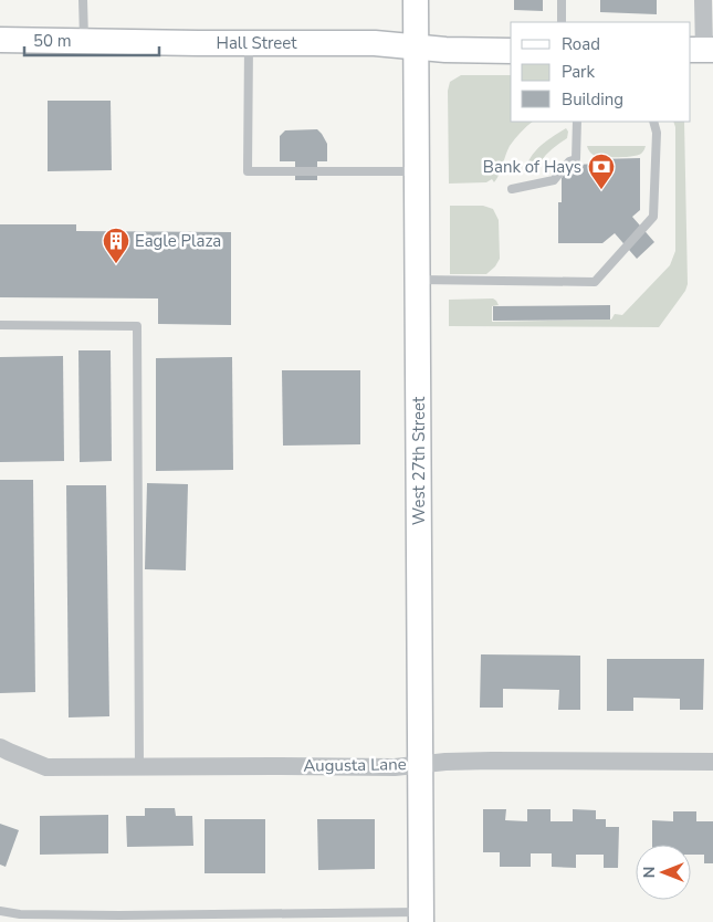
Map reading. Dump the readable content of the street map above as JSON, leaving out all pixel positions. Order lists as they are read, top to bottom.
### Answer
{
  "streets": {
    "main road": ["Hall Street", "West 27th Street"],
    "street": ["Augusta Lane"]
  },
  "crossings": [
    ["Hall Street", "West 27th Street"],
    ["West 27th Street", "Augusta Lane"]
  ],
  "places": {
    "bank": ["Bank of Hays"],
    "building": ["Eagle Plaza"]
  },
  "legend": ["Road", "Park", "Building"],
  "scale_bar": "50 m",
  "north": "left"
}
